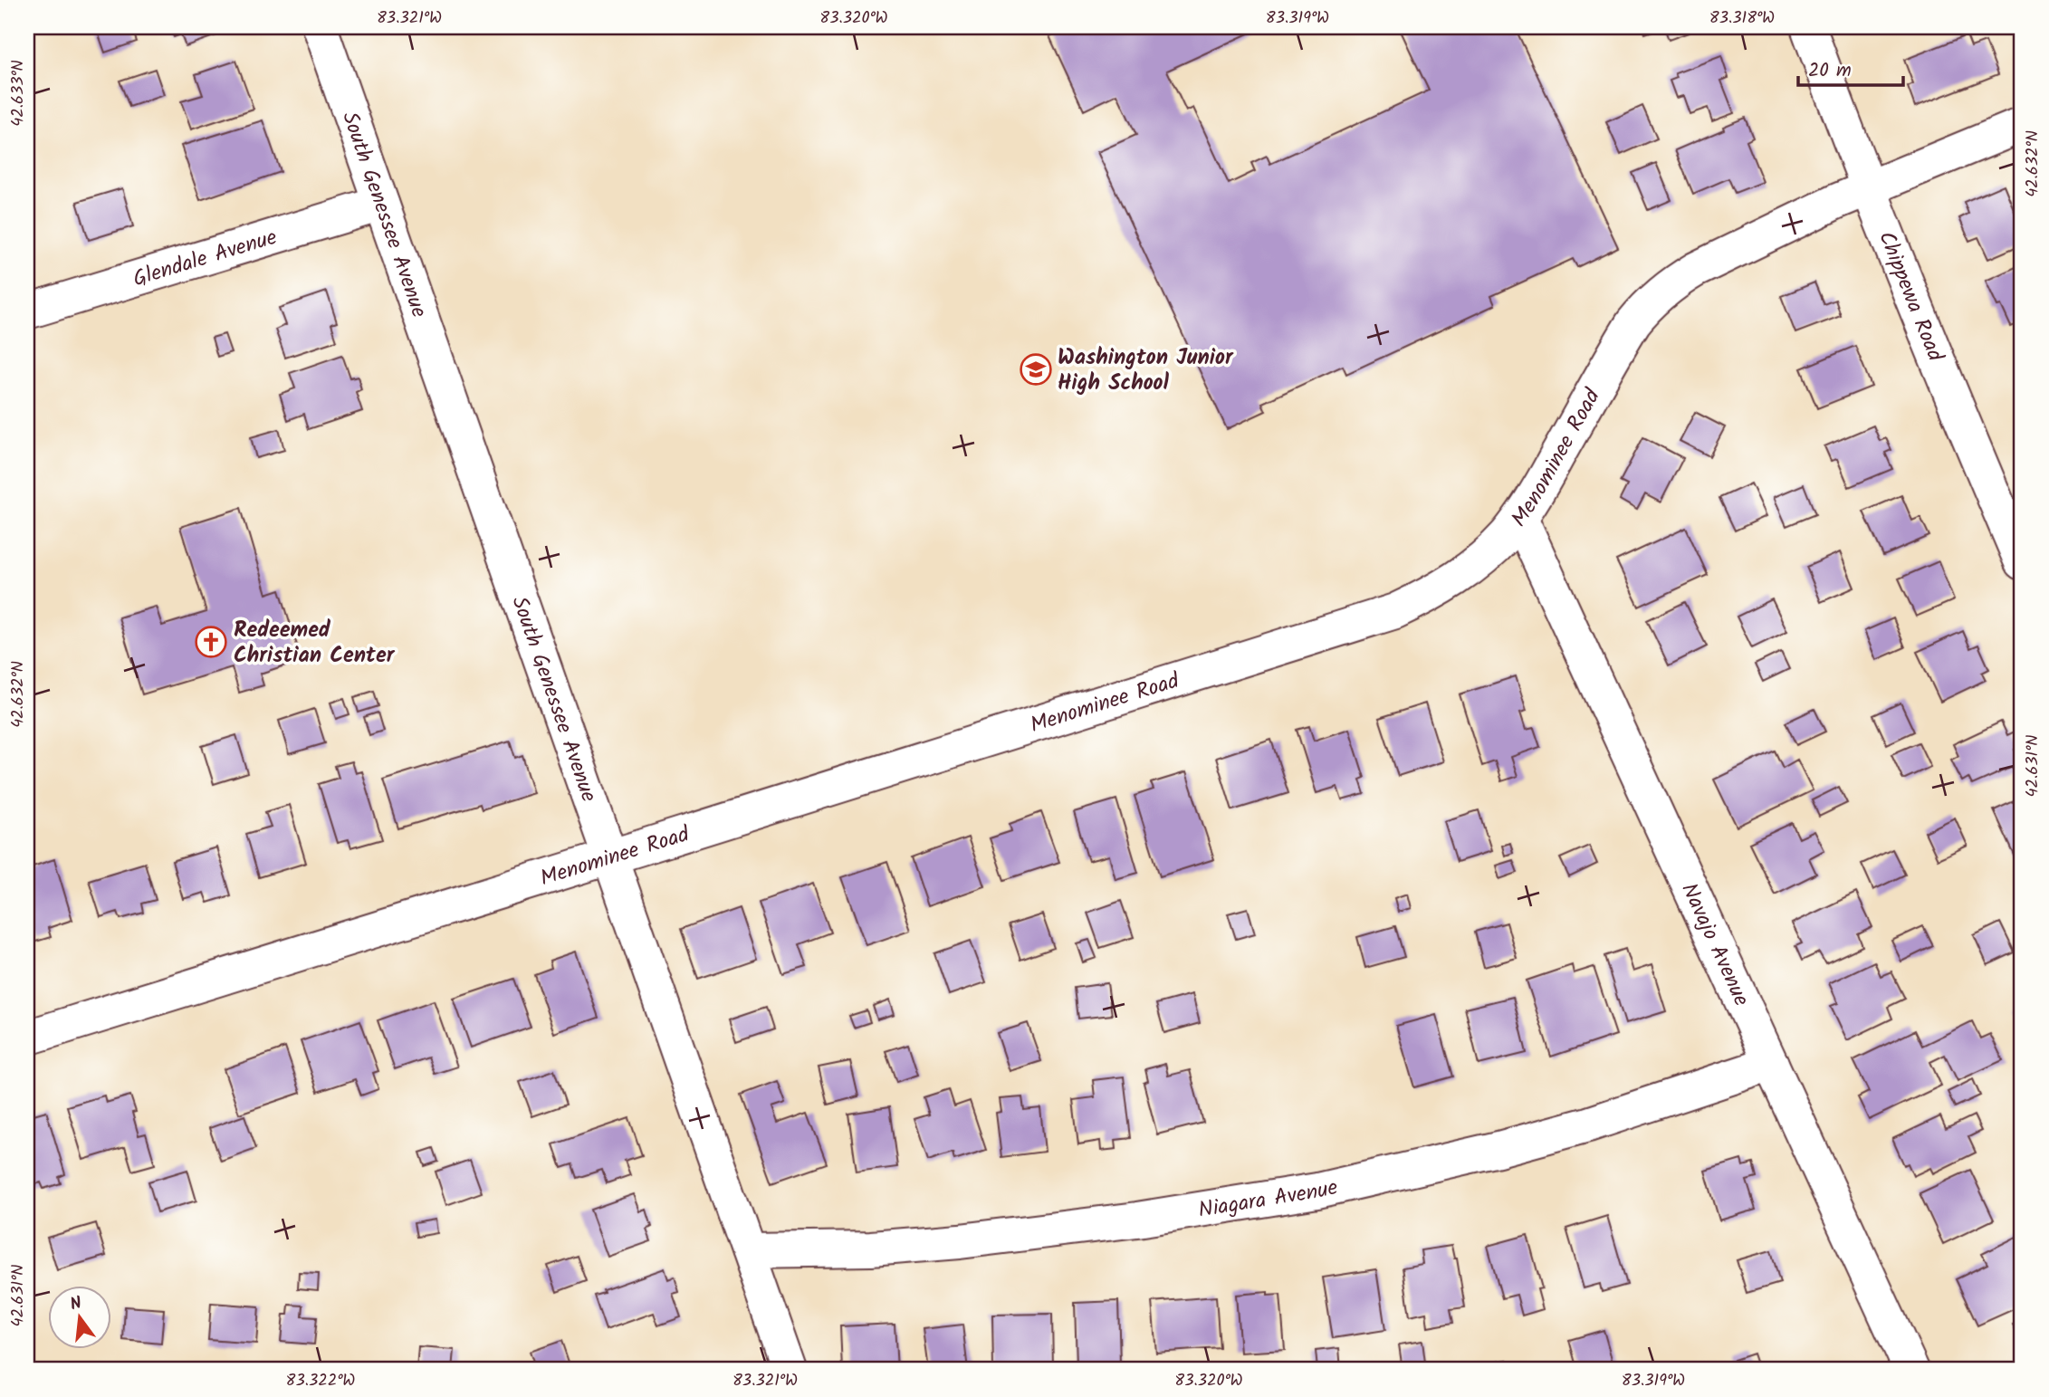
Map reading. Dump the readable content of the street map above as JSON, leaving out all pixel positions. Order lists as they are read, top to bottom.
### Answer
{
  "streets": {
    "street": [
      "South Genessee Avenue",
      "Glendale Avenue",
      "Chippewa Road",
      "Menominee Road",
      "Navajo Avenue",
      "Niagara Avenue"
    ]
  },
  "crossings": [
    ["South Genessee Avenue", "Glendale Avenue"],
    ["South Genessee Avenue", "Menominee Road"],
    ["South Genessee Avenue", "Niagara Avenue"],
    ["Chippewa Road", "Menominee Road"],
    ["Menominee Road", "Navajo Avenue"],
    ["Navajo Avenue", "Niagara Avenue"]
  ],
  "places": {
    "school or university": ["Washington Junior High School"],
    "church": ["Redeemed Christian Center"]
  },
  "scale_bar": "20 m",
  "north": "top",
  "coordinates": [
    "83.321°W",
    "83.320°W",
    "83.319°W",
    "83.318°W",
    "42.633°N",
    "42.632°N",
    "42.631°N",
    "83.322°W"
  ]
}
